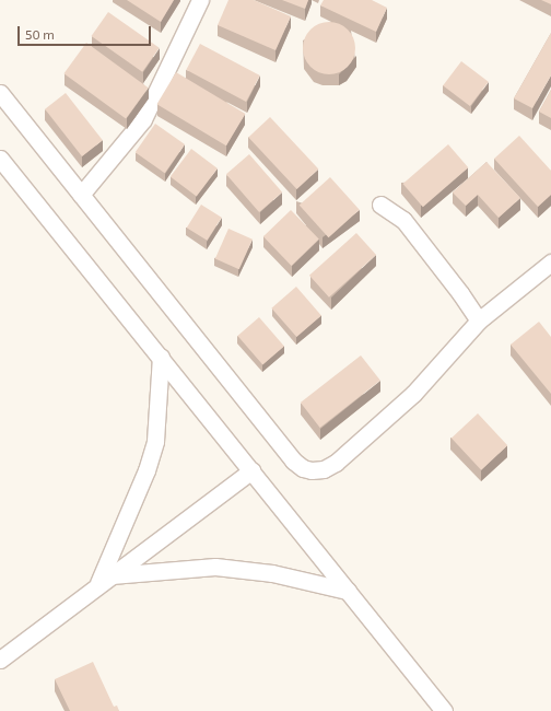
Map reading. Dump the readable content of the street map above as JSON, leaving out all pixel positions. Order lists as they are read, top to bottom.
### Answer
{
  "scale_bar": "50 m"
}
